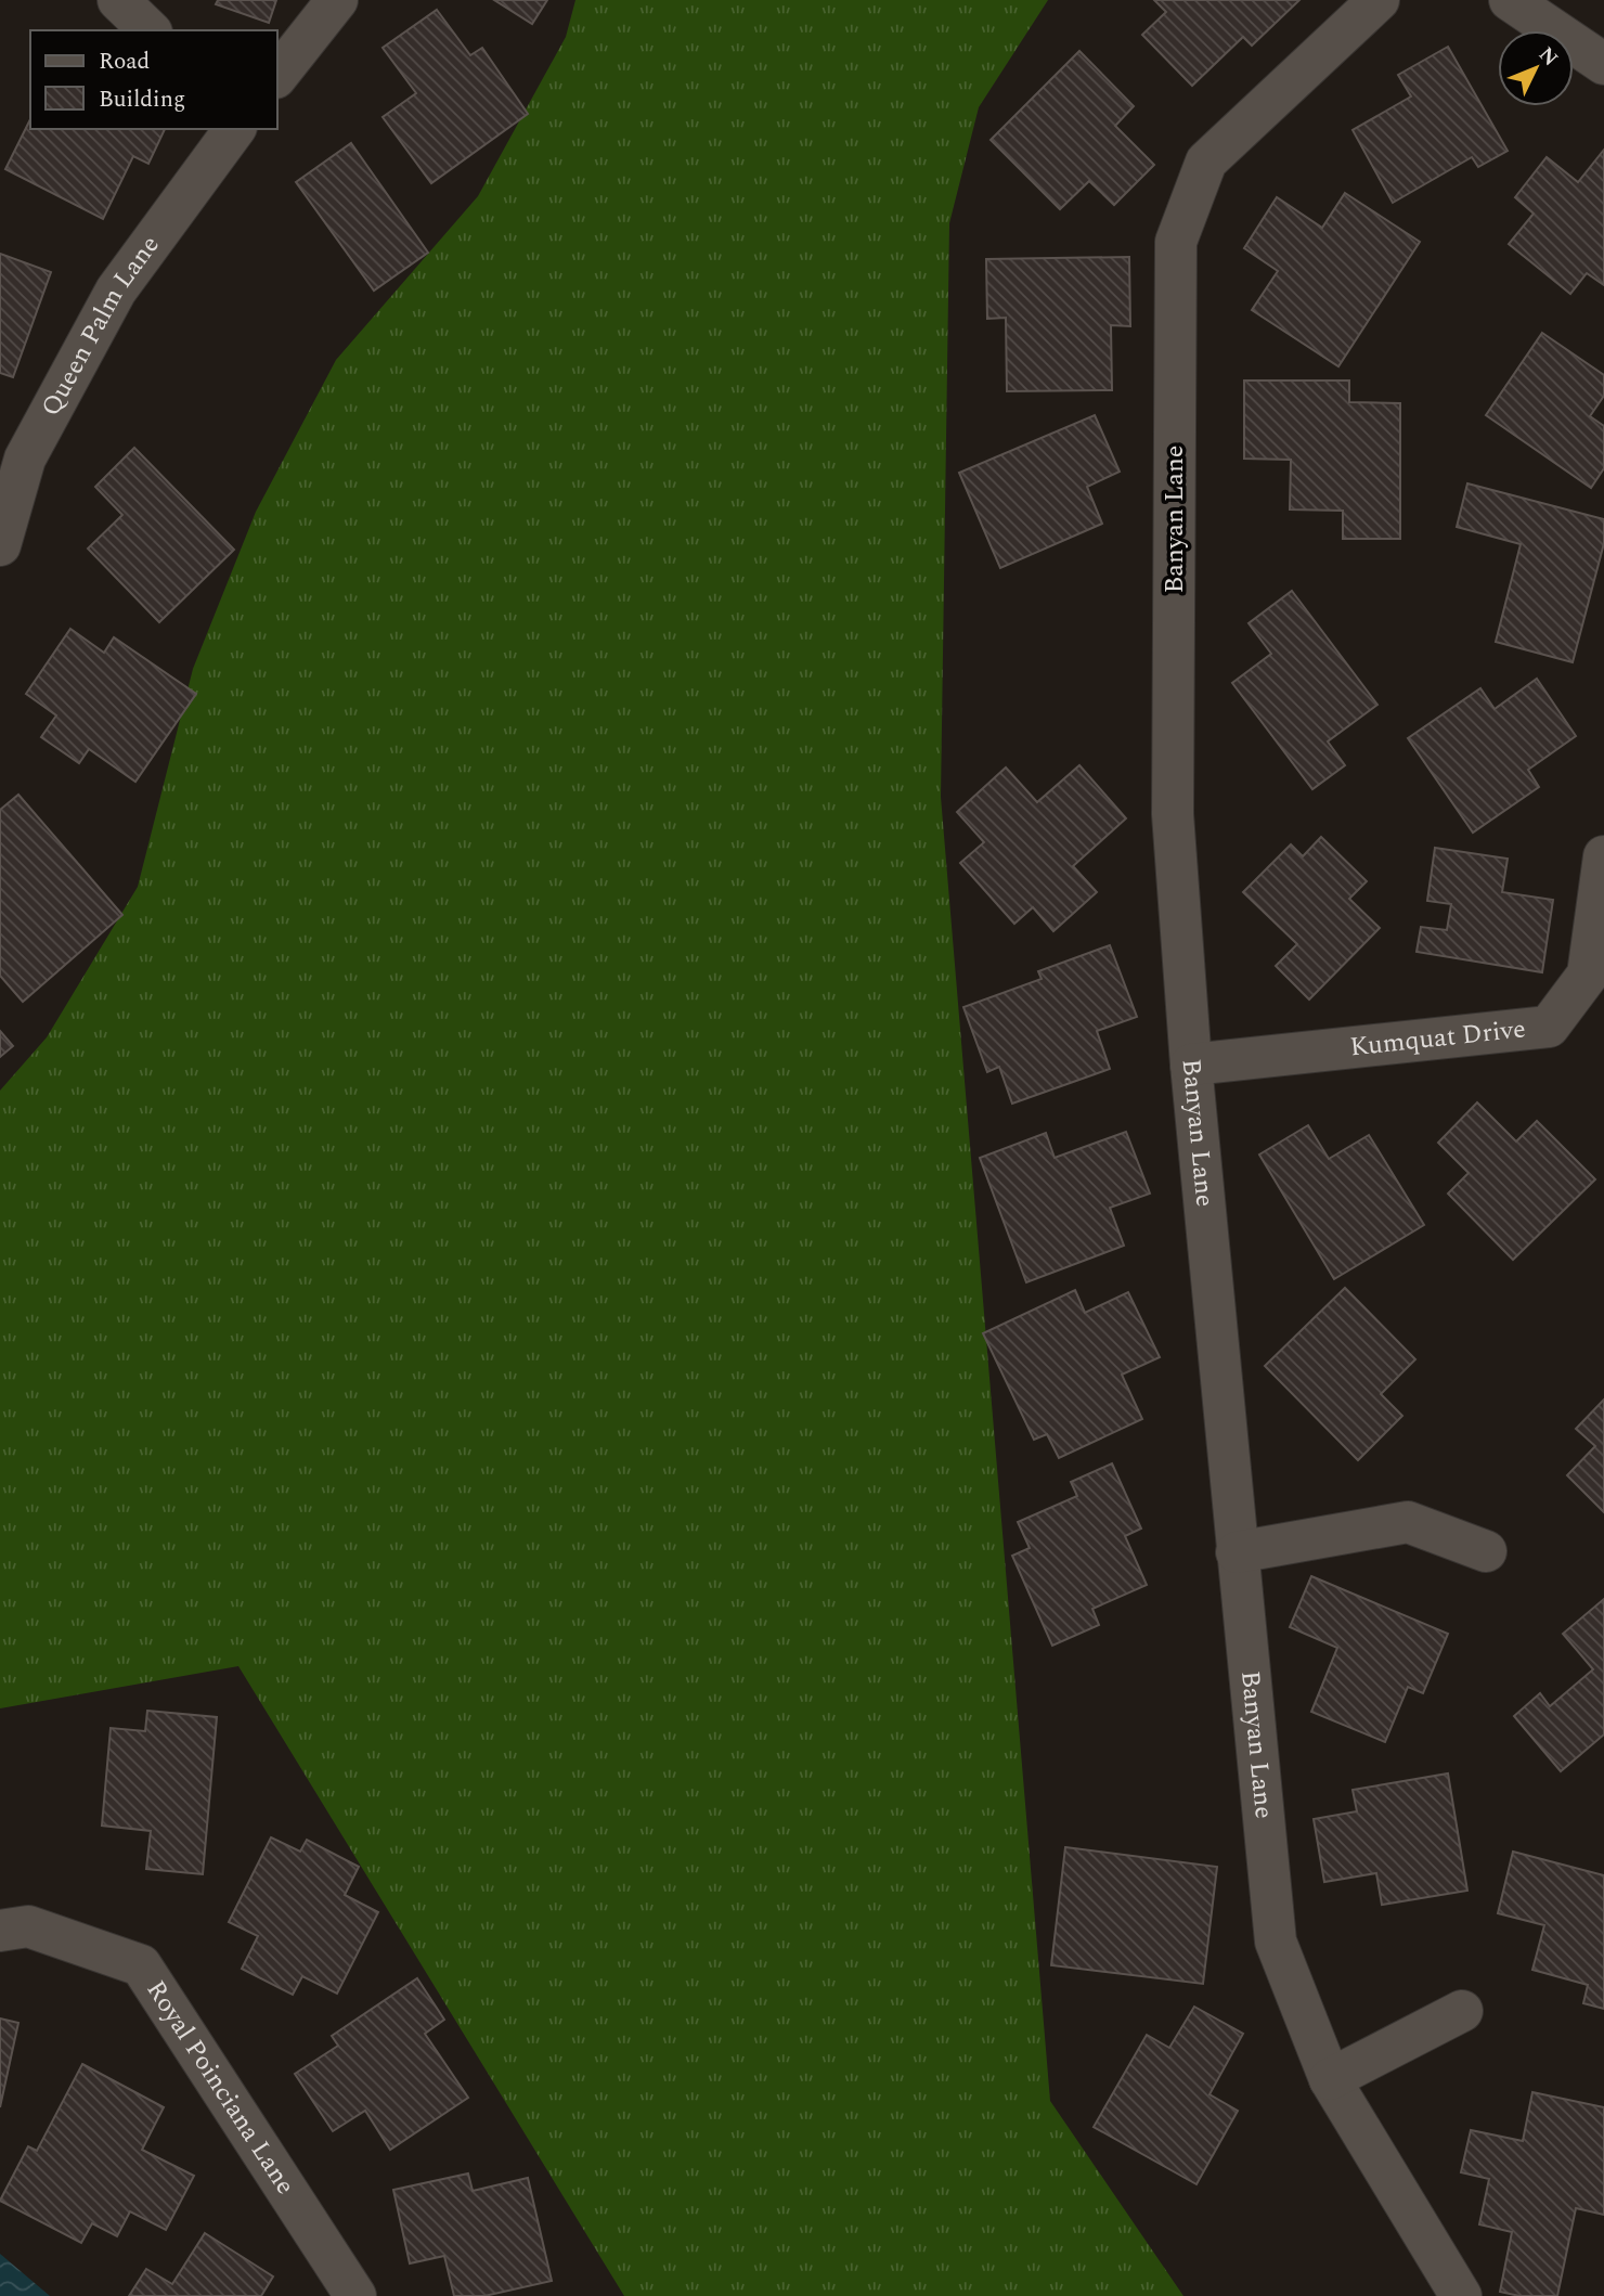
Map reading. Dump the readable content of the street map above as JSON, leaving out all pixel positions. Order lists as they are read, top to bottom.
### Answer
{
  "streets": {
    "street": [
      "Queen Palm Lane",
      "Banyan Lane",
      "Kumquat Drive",
      "Royal Poinciana Lane"
    ]
  },
  "crossings": [
    ["Banyan Lane", "Kumquat Drive"]
  ],
  "legend": ["Road", "Building"],
  "north": "top right"
}
